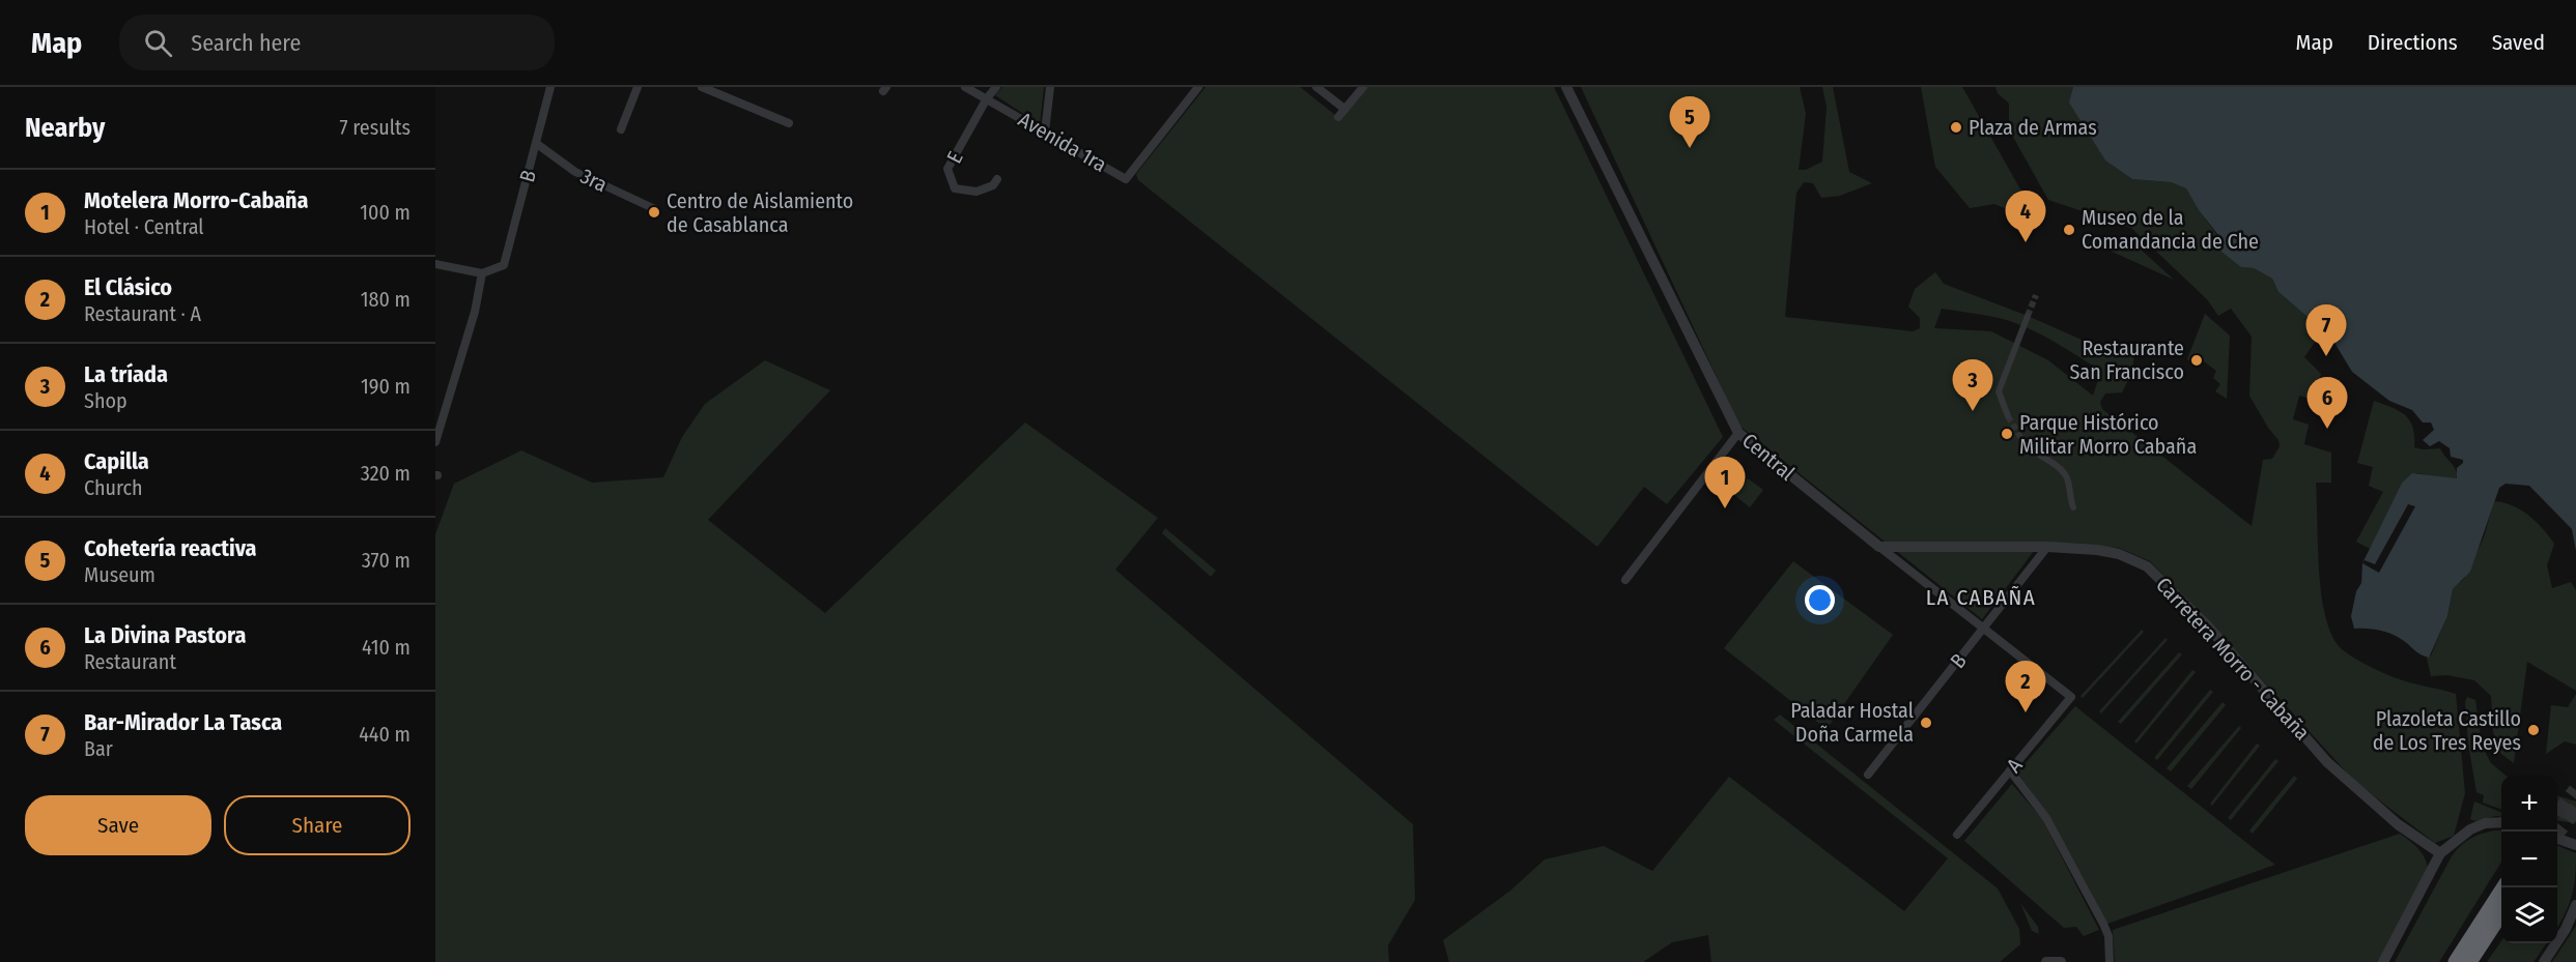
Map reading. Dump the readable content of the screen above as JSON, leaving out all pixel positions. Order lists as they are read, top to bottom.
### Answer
{
  "streets": {
    "street": [
      "Avenida 1ra",
      "E",
      "B",
      "3ra",
      "Central",
      "Carretera Morro - Cabaña",
      "A"
    ]
  },
  "crossings": [
    ["Avenida 1ra", "E"],
    ["B", "3ra"],
    ["B", "Central"],
    ["B", "Carretera Morro - Cabaña"],
    ["Central", "Carretera Morro - Cabaña"],
    ["Central", "A"]
  ],
  "districts": ["LA CABAÑA"],
  "places": [
    "Plaza de Armas",
    "Centro de Aislamiento de Casablanca",
    "Museo de la Comandancia de Che",
    "Restaurante San Francisco",
    "Parque Histórico Militar Morro Cabaña",
    "Paladar Hostal Doña Carmela",
    "Plazoleta Castillo de Los Tres Reyes"
  ],
  "page": {
    "header": "Map",
    "search": "Search here",
    "nav": ["Map", "Directions", "Saved"],
    "heading": ["Nearby", "7 results"],
    "pins": [
      "5",
      "4",
      "7",
      "3",
      "6",
      "1",
      "2"
    ],
    "list": [
      {
        "mark": "1",
        "name": "Motelera Morro-Cabaña",
        "note": "Hotel · Central",
        "value": "100 m"
      },
      {
        "mark": "2",
        "name": "El Clásico",
        "note": "Restaurant · A",
        "value": "180 m"
      },
      {
        "mark": "3",
        "name": "La tríada",
        "note": "Shop",
        "value": "190 m"
      },
      {
        "mark": "4",
        "name": "Capilla",
        "note": "Church",
        "value": "320 m"
      },
      {
        "mark": "5",
        "name": "Cohetería reactiva",
        "note": "Museum",
        "value": "370 m"
      },
      {
        "mark": "6",
        "name": "La Divina Pastora",
        "note": "Restaurant",
        "value": "410 m"
      },
      {
        "mark": "7",
        "name": "Bar-Mirador La Tasca",
        "note": "Bar",
        "value": "440 m"
      }
    ],
    "map_buttons": ["+", "−"],
    "buttons": ["Save", "Share"]
  }
}
